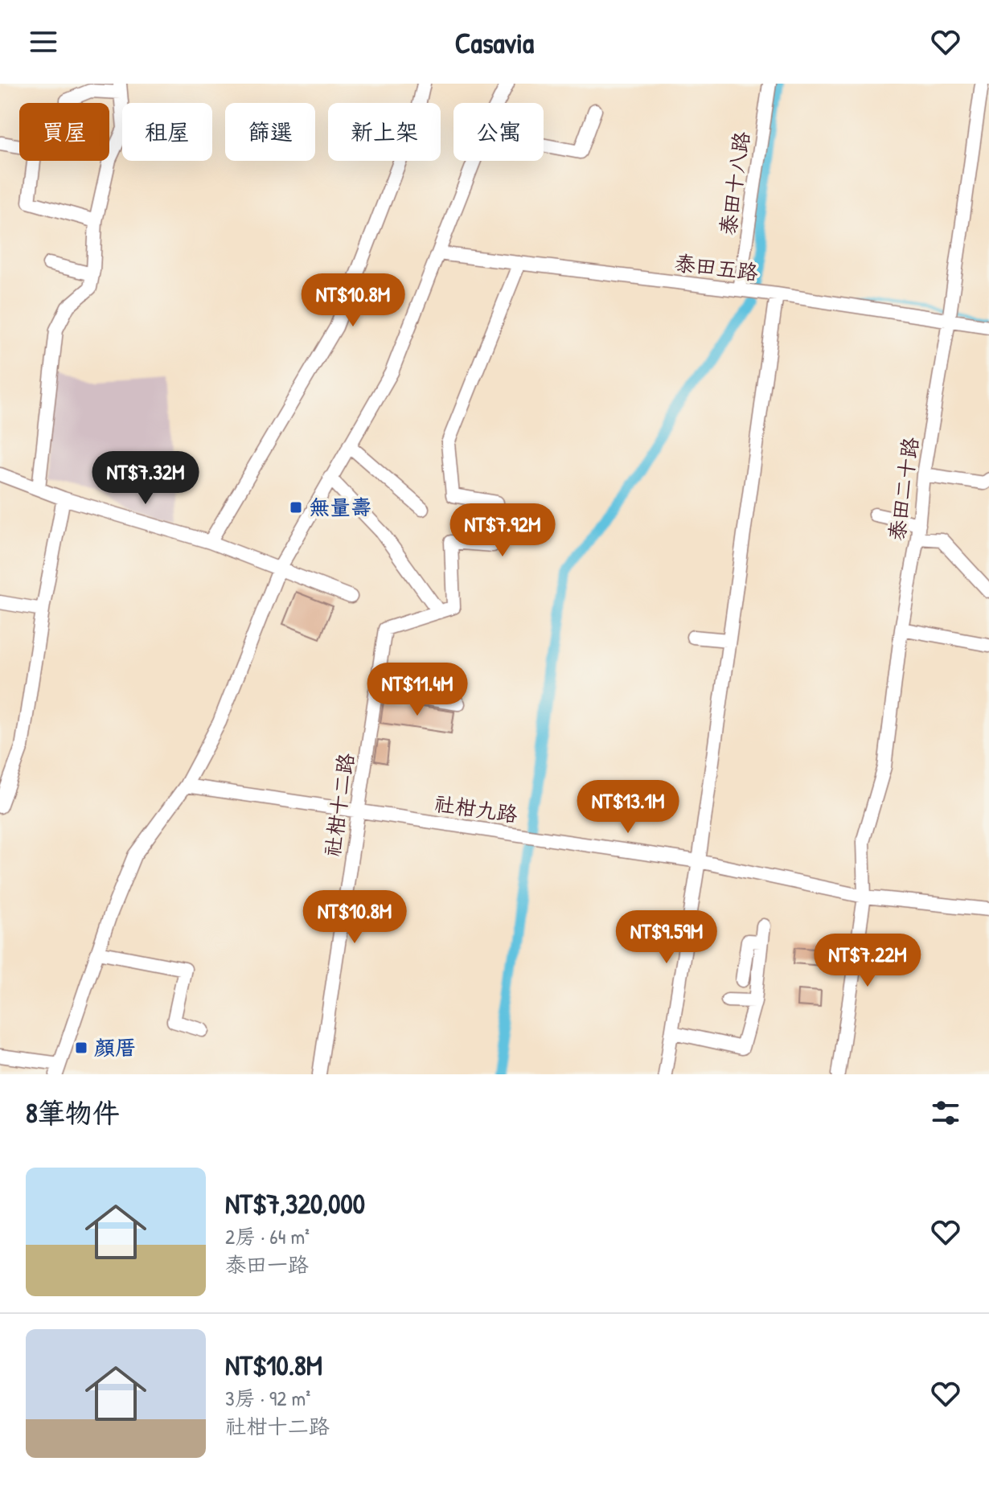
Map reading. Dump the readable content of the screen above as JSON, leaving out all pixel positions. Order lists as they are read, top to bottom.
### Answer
{
  "streets": {
    "street": [
      "泰田十八路",
      "泰田五路",
      "泰田二十路",
      "社柑十二路",
      "社柑九路"
    ]
  },
  "crossings": [
    ["泰田十八路", "泰田五路"],
    ["泰田五路", "泰田二十路"],
    ["泰田二十路", "社柑九路"],
    ["社柑十二路", "社柑九路"]
  ],
  "places": {
    "transit": ["無量壽", "顏厝"]
  },
  "page": {
    "header": "Casavia",
    "chip": [
      "買屋",
      "租屋",
      "篩選",
      "新上架",
      "公寓"
    ],
    "price": [
      "NT$10.8M",
      "NT$7.32M",
      "NT$7.92M",
      "NT$11.4M",
      "NT$13.1M",
      "NT$10.8M",
      "NT$9.59M",
      "NT$7.22M"
    ],
    "heading": "8筆物件",
    "list": [
      {
        "name": "NT$7,320,000",
        "note": "2房 · 64 m² · 泰田一路"
      },
      {
        "name": "NT$10.8M",
        "note": "3房 · 92 m² · 社柑十二路"
      }
    ]
  }
}
